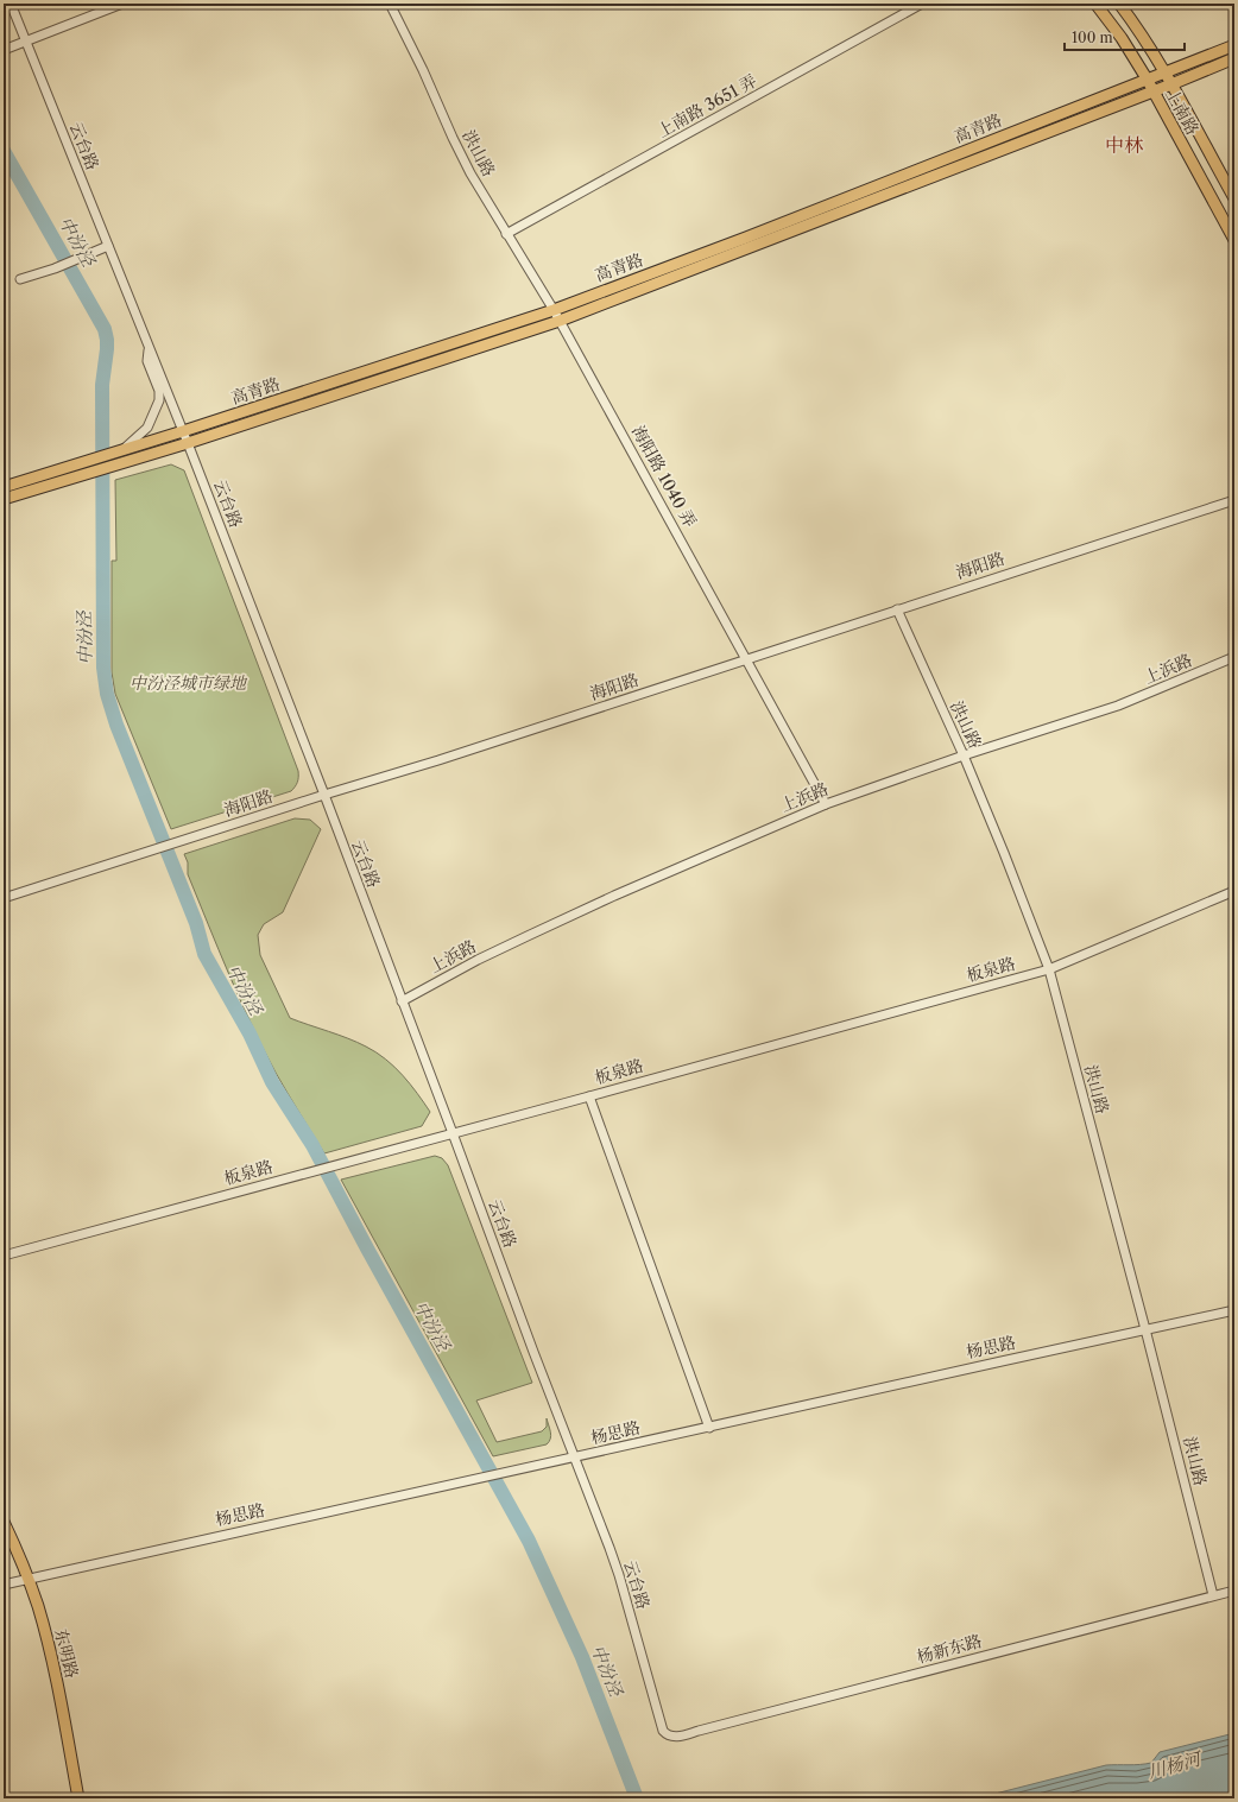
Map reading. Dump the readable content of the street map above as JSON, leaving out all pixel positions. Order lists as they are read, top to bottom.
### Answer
{
  "streets": {
    "main road": ["上南路", "高青路", "东明路"],
    "street": [
      "上南路 3651 弄",
      "云台路",
      "洪山路",
      "海阳路 1040 弄",
      "海阳路",
      "上浜路",
      "板泉路",
      "杨思路",
      "杨新东路"
    ]
  },
  "crossings": [
    ["上南路 3651 弄", "洪山路"],
    ["上南路", "高青路"],
    ["高青路", "云台路"],
    ["高青路", "洪山路"],
    ["高青路", "海阳路 1040 弄"],
    ["云台路", "海阳路"],
    ["云台路", "上浜路"],
    ["云台路", "板泉路"],
    ["云台路", "杨思路"],
    ["云台路", "杨新东路"],
    ["洪山路", "海阳路 1040 弄"],
    ["洪山路", "海阳路"],
    ["洪山路", "上浜路"],
    ["洪山路", "板泉路"],
    ["洪山路", "杨思路"],
    ["洪山路", "杨新东路"],
    ["海阳路 1040 弄", "海阳路"],
    ["海阳路 1040 弄", "上浜路"],
    ["杨思路", "东明路"]
  ],
  "districts": ["中林"],
  "water": ["中汾泾", "川杨河"],
  "parks": ["中汾泾城市绿地"],
  "scale_bar": "100 m"
}
